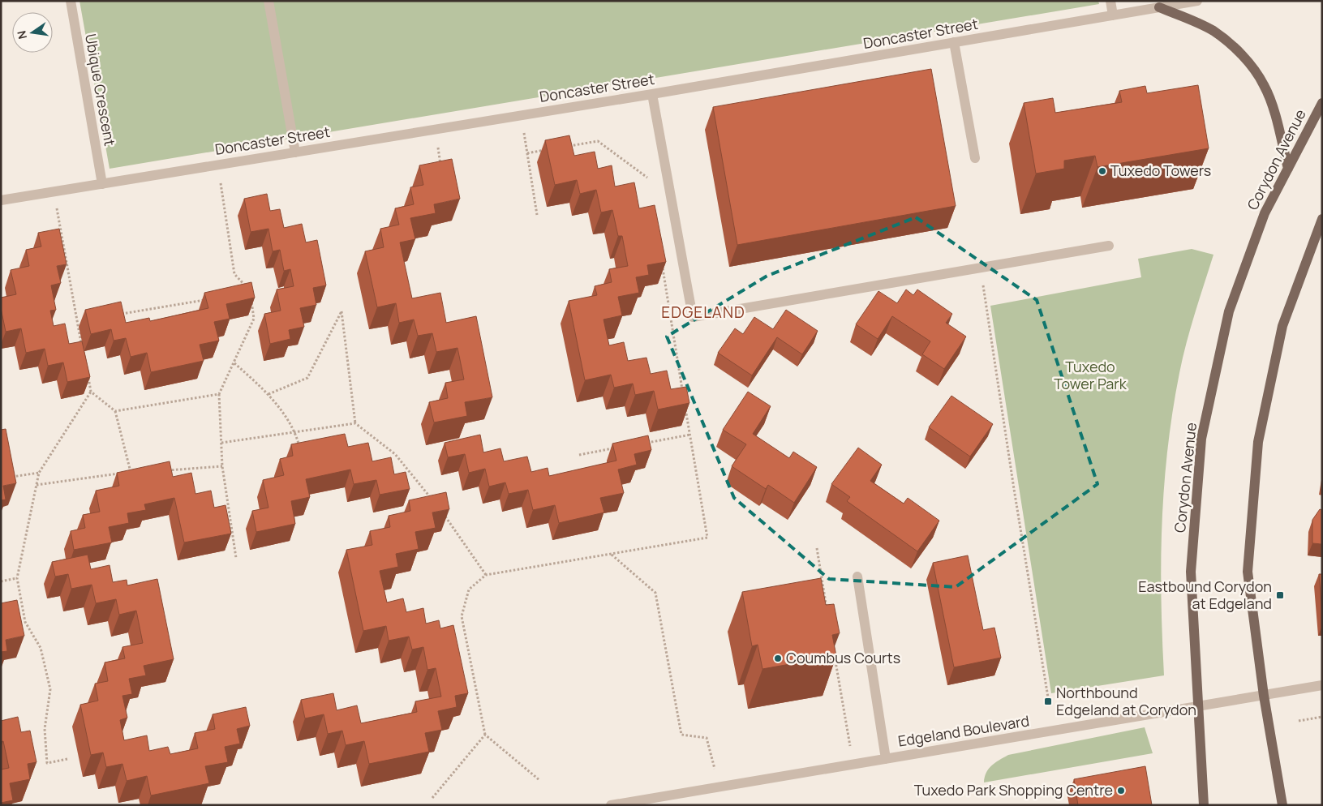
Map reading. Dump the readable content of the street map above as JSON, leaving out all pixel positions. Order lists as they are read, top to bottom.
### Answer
{
  "streets": {
    "main road": ["Corydon Avenue"],
    "street": ["Doncaster Street", "Ubique Crescent", "Edgeland Boulevard"]
  },
  "crossings": [
    ["Doncaster Street", "Ubique Crescent"],
    ["Corydon Avenue", "Edgeland Boulevard"]
  ],
  "districts": ["EDGELAND"],
  "parks": ["Tuxedo Tower Park"],
  "places": {
    "other": ["Tuxedo Towers", "Coumbus Courts", "Tuxedo Park Shopping Centre"],
    "transit": ["Eastbound Corydon at Edgeland", "Northbound Edgeland at Corydon"]
  },
  "north": "left"
}
